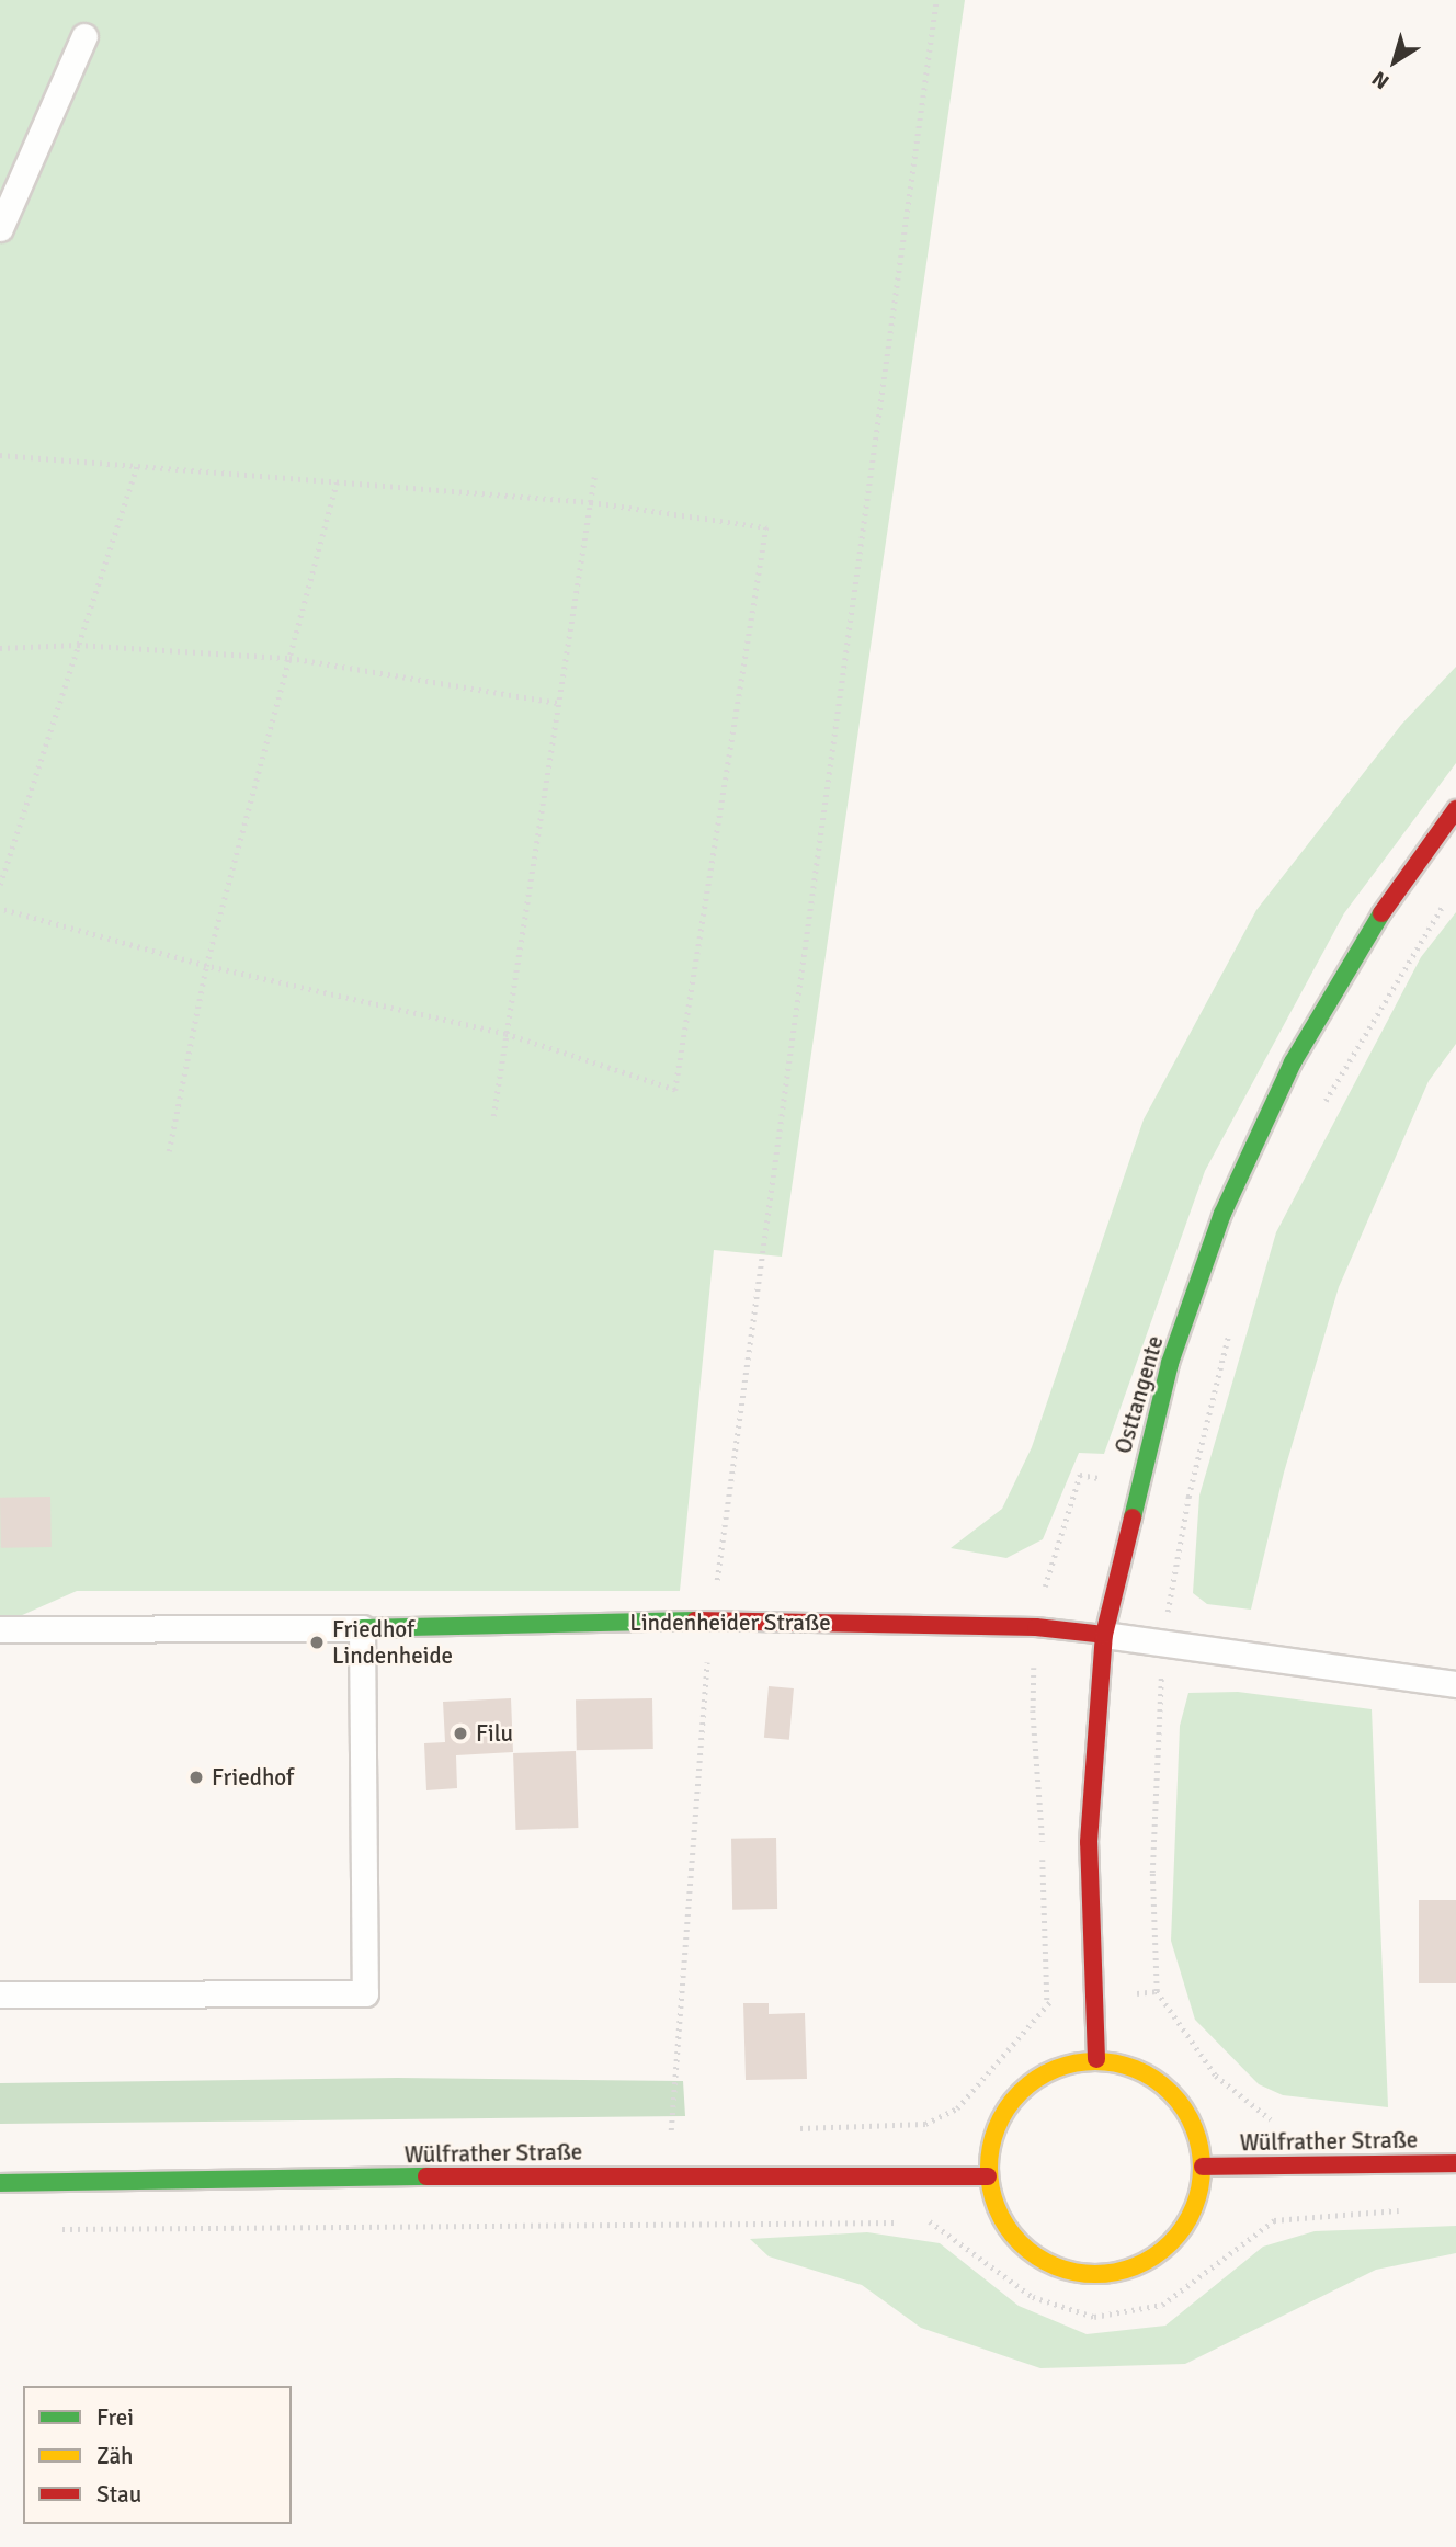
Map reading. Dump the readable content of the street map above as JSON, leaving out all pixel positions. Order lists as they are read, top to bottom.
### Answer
{
  "streets": {
    "main road": ["Osttangente", "Lindenheider Straße", "Wülfrather Straße"]
  },
  "crossings": [
    ["Osttangente", "Lindenheider Straße"],
    ["Osttangente", "Wülfrather Straße"]
  ],
  "places": ["Friedhof Lindenheide", "Filu", "Friedhof"],
  "legend": ["Frei", "Zäh", "Stau"],
  "north": "bottom left"
}
